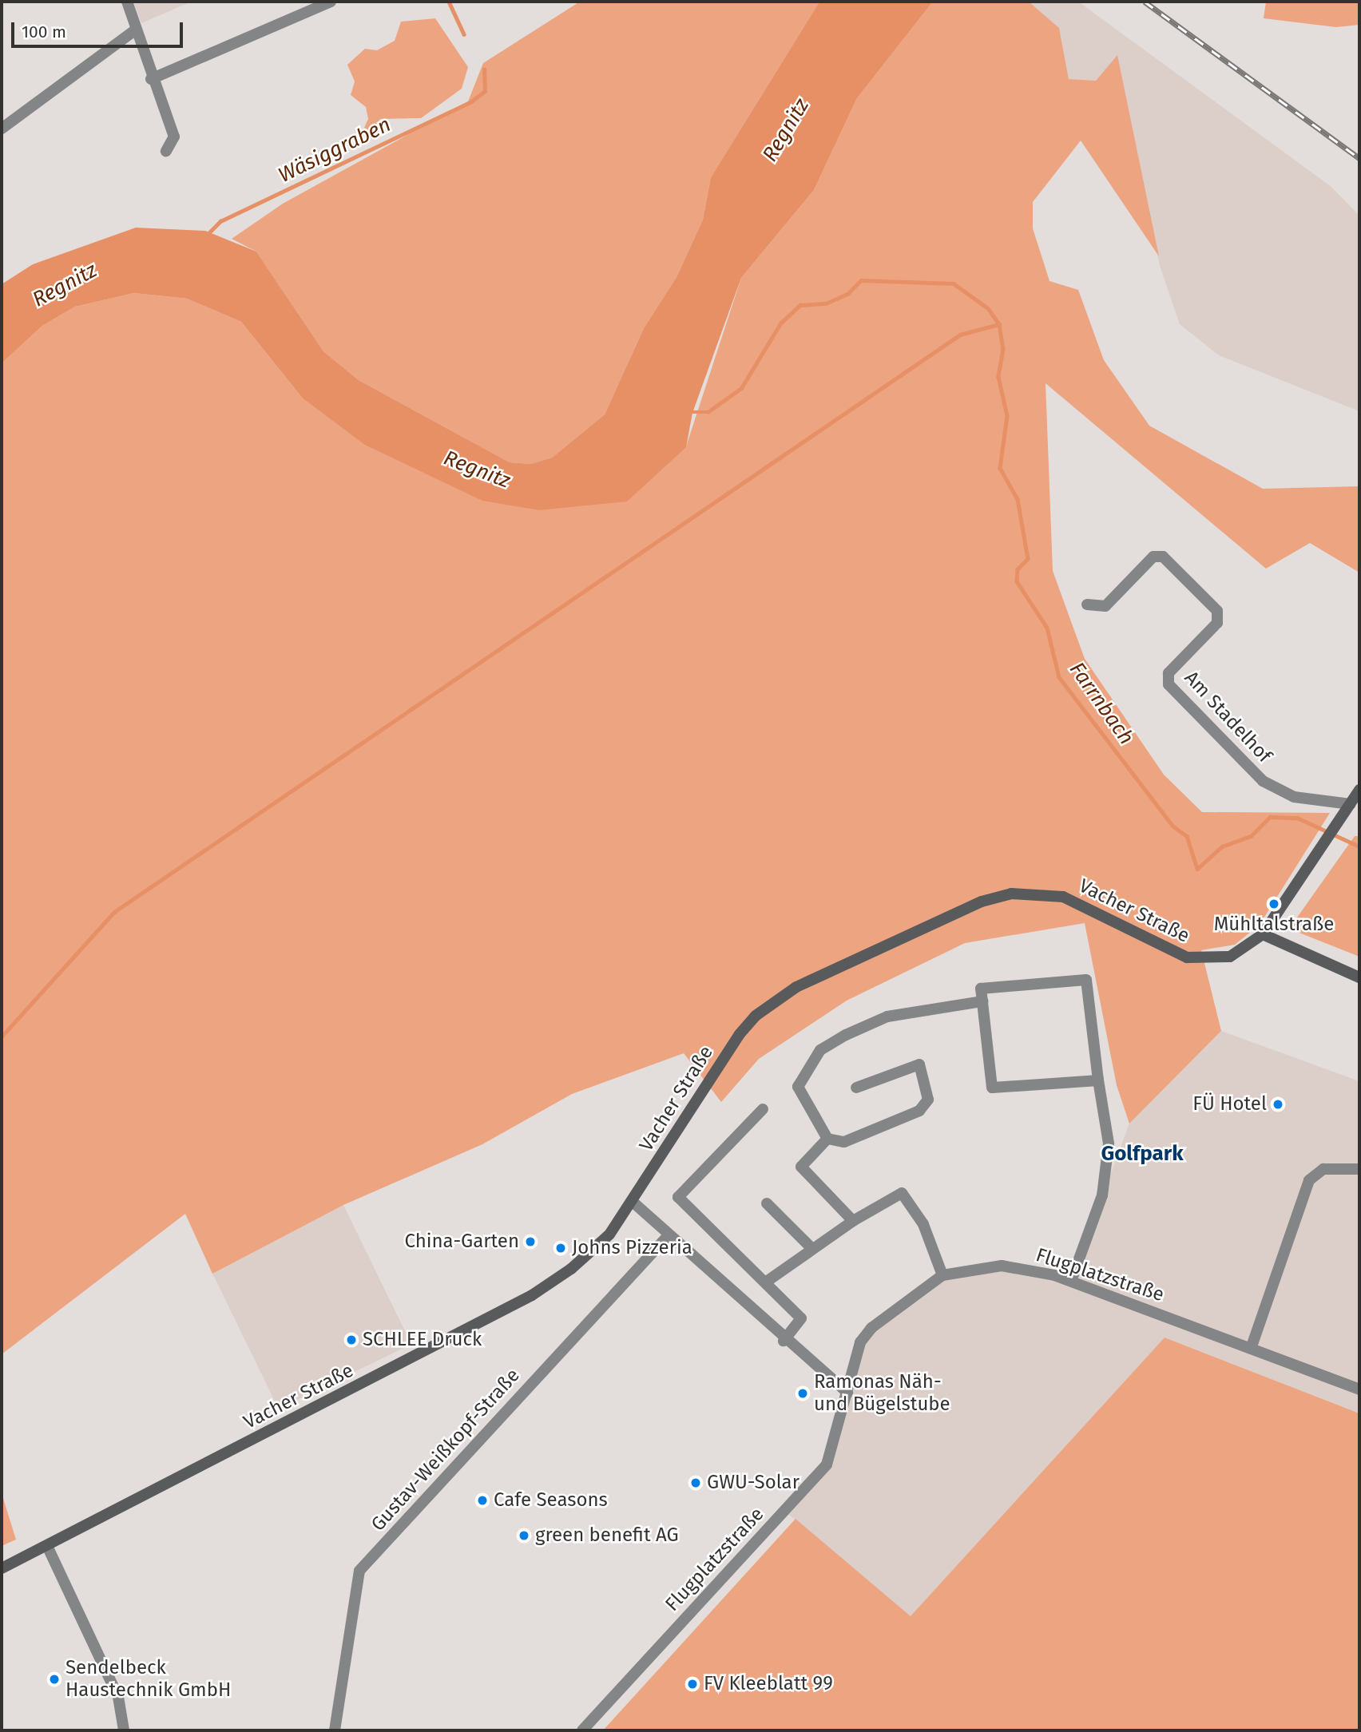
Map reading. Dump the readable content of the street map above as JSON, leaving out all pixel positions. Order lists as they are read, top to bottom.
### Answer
{
  "streets": {
    "street": [
      "Am Stadelhof",
      "Vacher Straße",
      "Flugplatzstraße",
      "Gustav-Weißkopf-Straße"
    ]
  },
  "crossings": [
    ["Am Stadelhof", "Vacher Straße"]
  ],
  "districts": ["Golfpark"],
  "water": ["Regnitz", "Wäsiggraben", "Farrnbach"],
  "places": [
    "Mühltalstraße",
    "FÜ Hotel",
    "China-Garten",
    "Johns Pizzeria",
    "SCHLEE Druck",
    "Ramonas Näh- und Bügelstube",
    "GWU-Solar",
    "Cafe Seasons",
    "green benefit AG",
    "Sendelbeck Haustechnik GmbH",
    "FV Kleeblatt 99"
  ],
  "scale_bar": "100 m"
}
